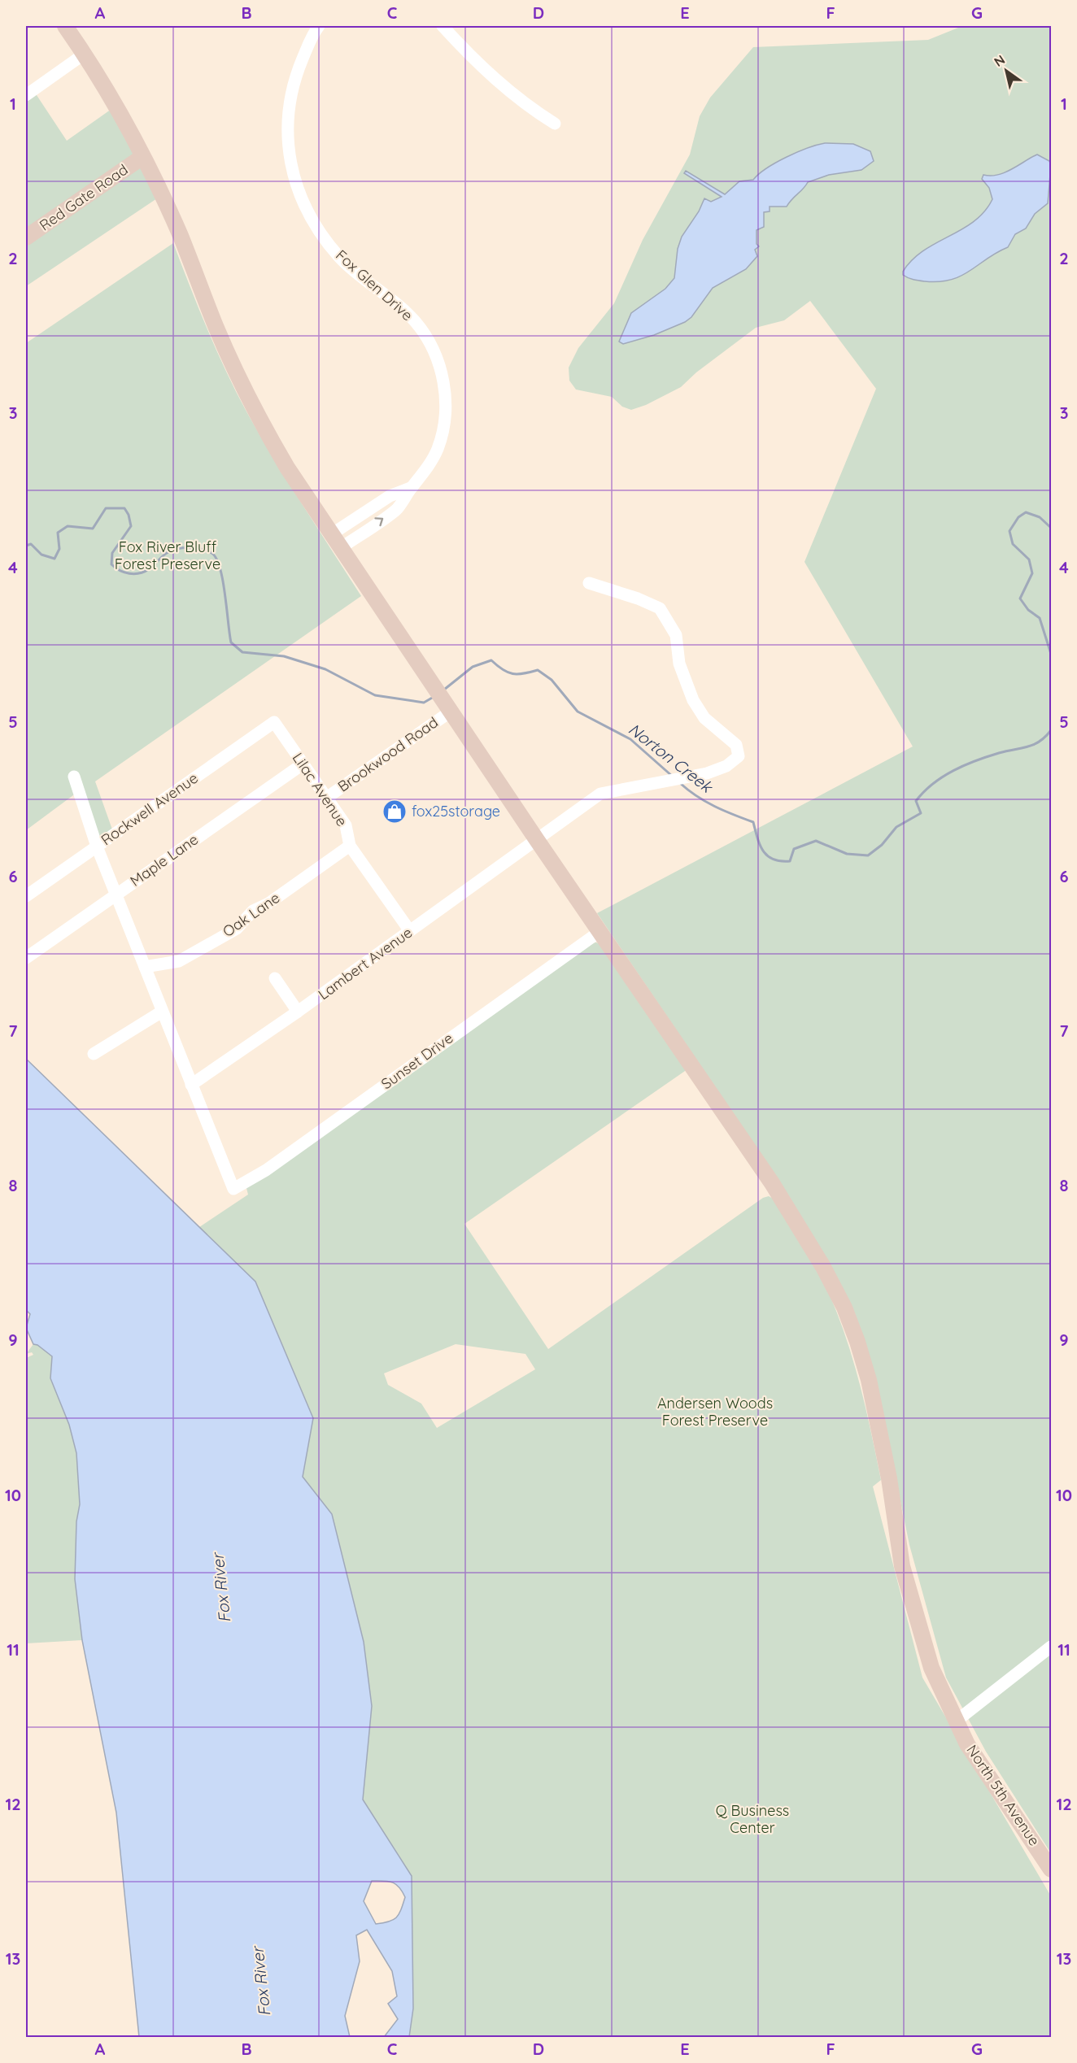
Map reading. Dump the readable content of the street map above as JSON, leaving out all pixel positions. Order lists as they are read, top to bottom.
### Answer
{
  "streets": {
    "main road": ["Red Gate Road", "North 5th Avenue"],
    "street": [
      "Fox Glen Drive",
      "Brookwood Road",
      "Lilac Avenue",
      "Rockwell Avenue",
      "Maple Lane",
      "Oak Lane",
      "Lambert Avenue",
      "Sunset Drive"
    ]
  },
  "crossings": [
    ["Red Gate Road", "North 5th Avenue"],
    ["Fox Glen Drive", "North 5th Avenue"],
    ["Brookwood Road", "Lilac Avenue"],
    ["Brookwood Road", "North 5th Avenue"],
    ["Lilac Avenue", "Rockwell Avenue"],
    ["Lilac Avenue", "Maple Lane"],
    ["Lilac Avenue", "Oak Lane"],
    ["Lilac Avenue", "Lambert Avenue"],
    ["Lambert Avenue", "Sunset Drive"],
    ["Lambert Avenue", "North 5th Avenue"],
    ["Sunset Drive", "North 5th Avenue"]
  ],
  "water": ["Norton Creek", "Fox River"],
  "parks": ["Fox River Bluff Forest Preserve", "Andersen Woods Forest Preserve", "Q Business Center"],
  "places": {
    "shop": ["fox25storage"]
  },
  "north": "top left",
  "grid": {
    "columns": [
      "A",
      "B",
      "C",
      "D",
      "E",
      "F",
      "G"
    ],
    "rows": [
      "1",
      "2",
      "3",
      "4",
      "5",
      "6",
      "7",
      "8",
      "9",
      "10",
      "11",
      "12",
      "13"
    ]
  }
}
